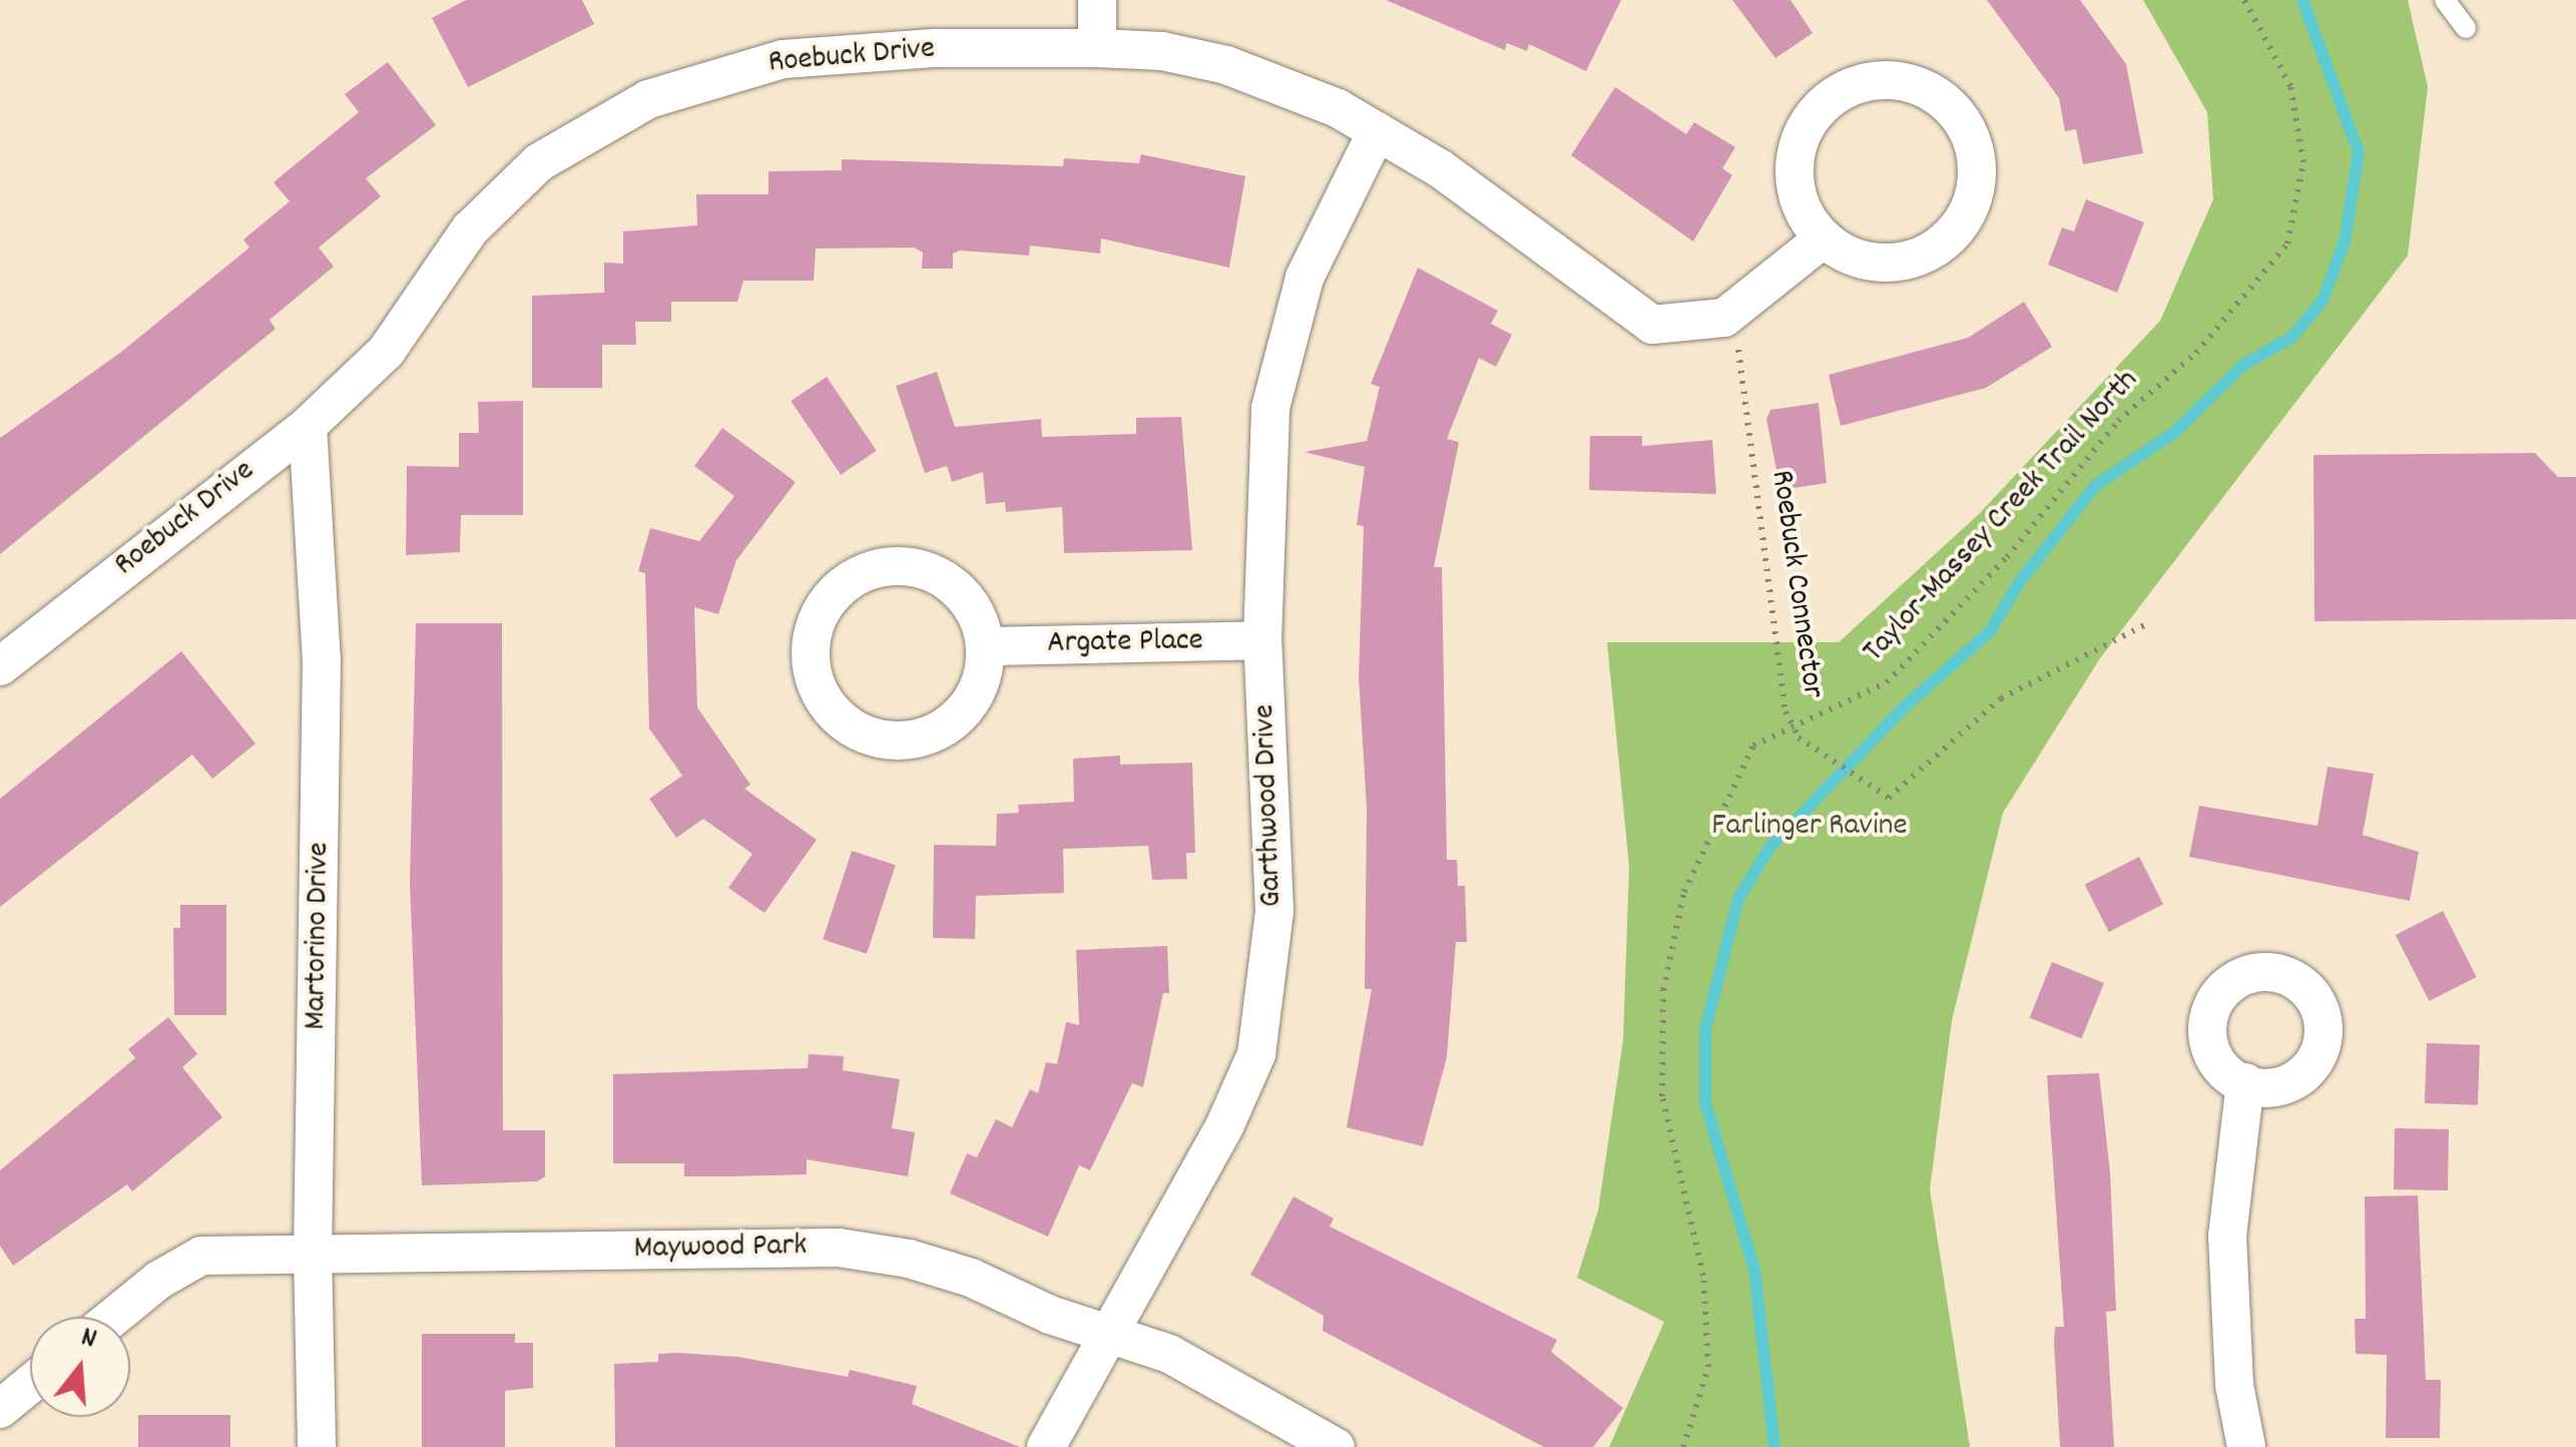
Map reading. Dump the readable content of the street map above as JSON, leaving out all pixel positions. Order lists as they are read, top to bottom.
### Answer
{
  "streets": {
    "street": [
      "Roebuck Drive",
      "Argate Place",
      "Garthwood Drive",
      "Martorino Drive",
      "Maywood Park"
    ],
    "path": ["Taylor-Massey Creek Trail North", "Roebuck Connector"]
  },
  "crossings": [
    ["Roebuck Drive", "Roebuck Connector"],
    ["Roebuck Drive", "Garthwood Drive"],
    ["Roebuck Drive", "Martorino Drive"],
    ["Taylor-Massey Creek Trail North", "Roebuck Connector"],
    ["Argate Place", "Garthwood Drive"],
    ["Garthwood Drive", "Maywood Park"],
    ["Martorino Drive", "Maywood Park"]
  ],
  "parks": ["Farlinger Ravine"],
  "north": "top"
}
